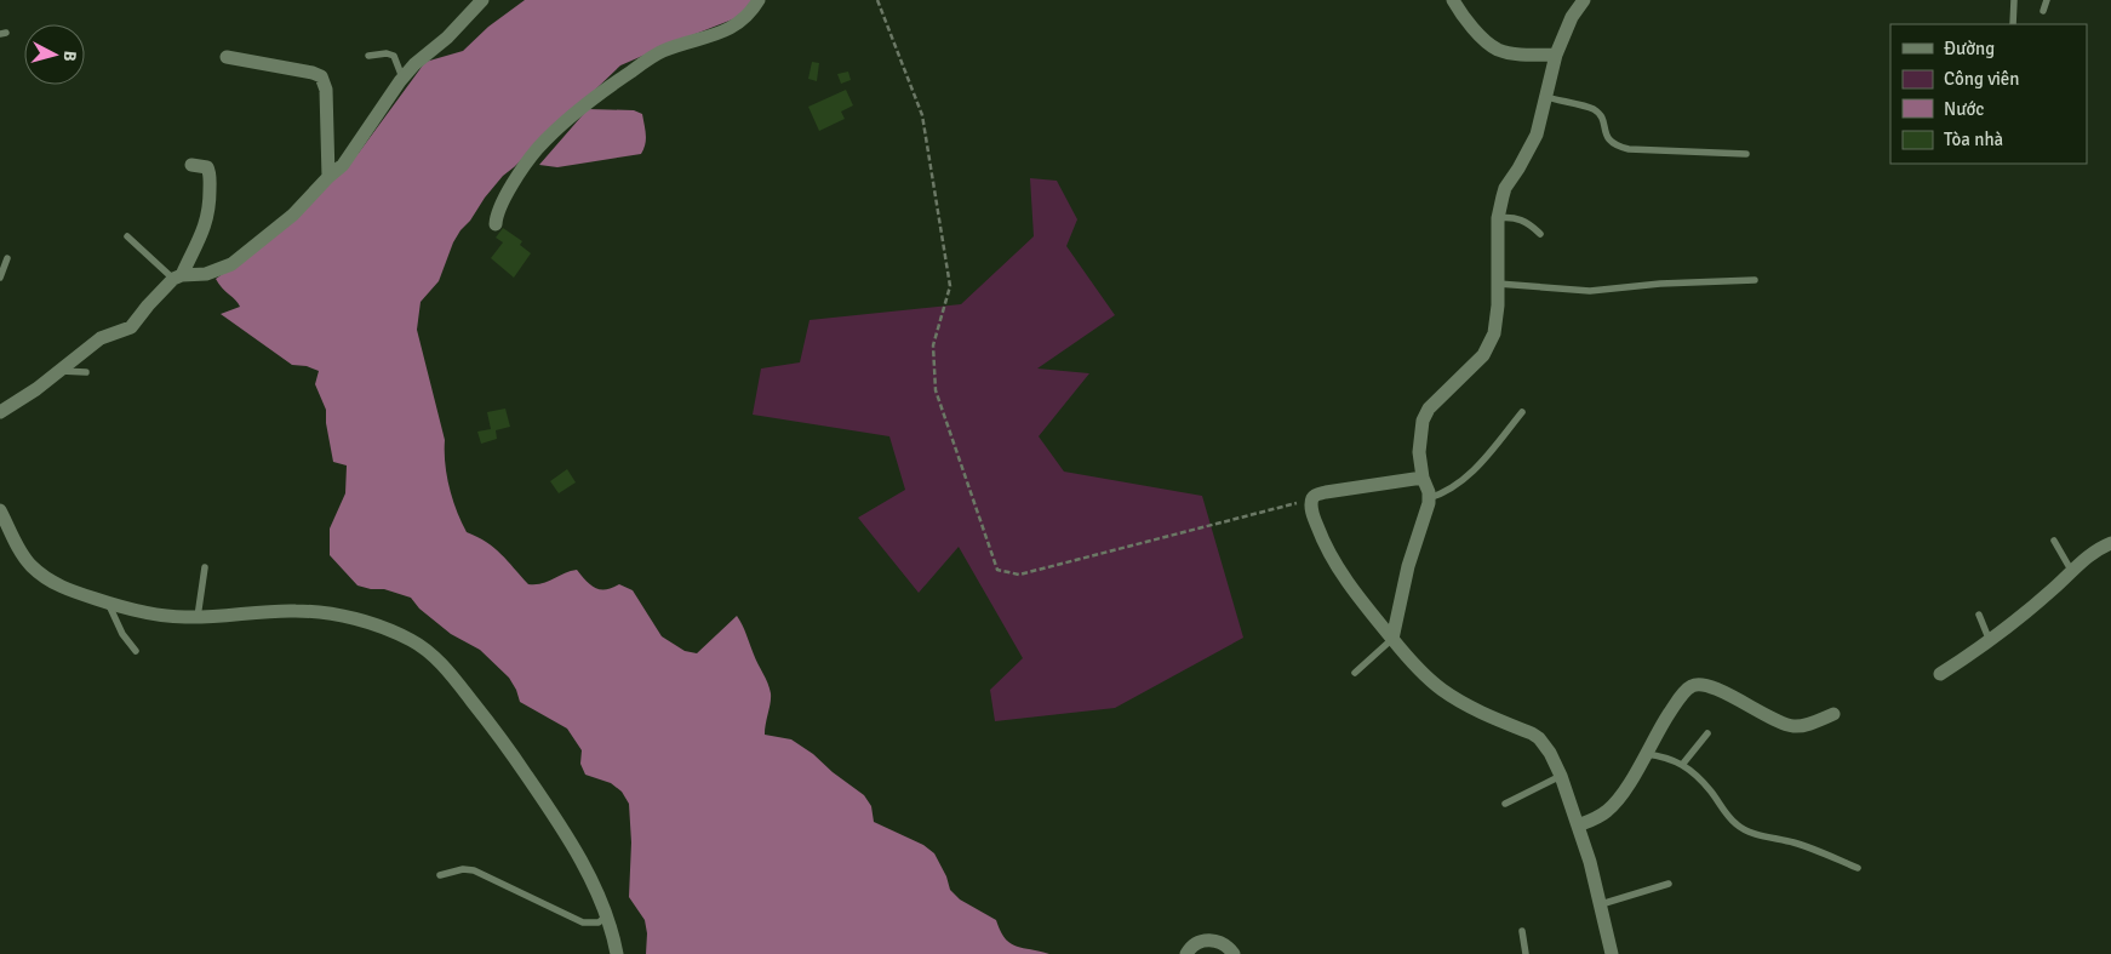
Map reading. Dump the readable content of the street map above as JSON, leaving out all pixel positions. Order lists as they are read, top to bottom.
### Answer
{
  "legend": [
    "Đường",
    "Công viên",
    "Nước",
    "Tòa nhà"
  ],
  "north": "right"
}
